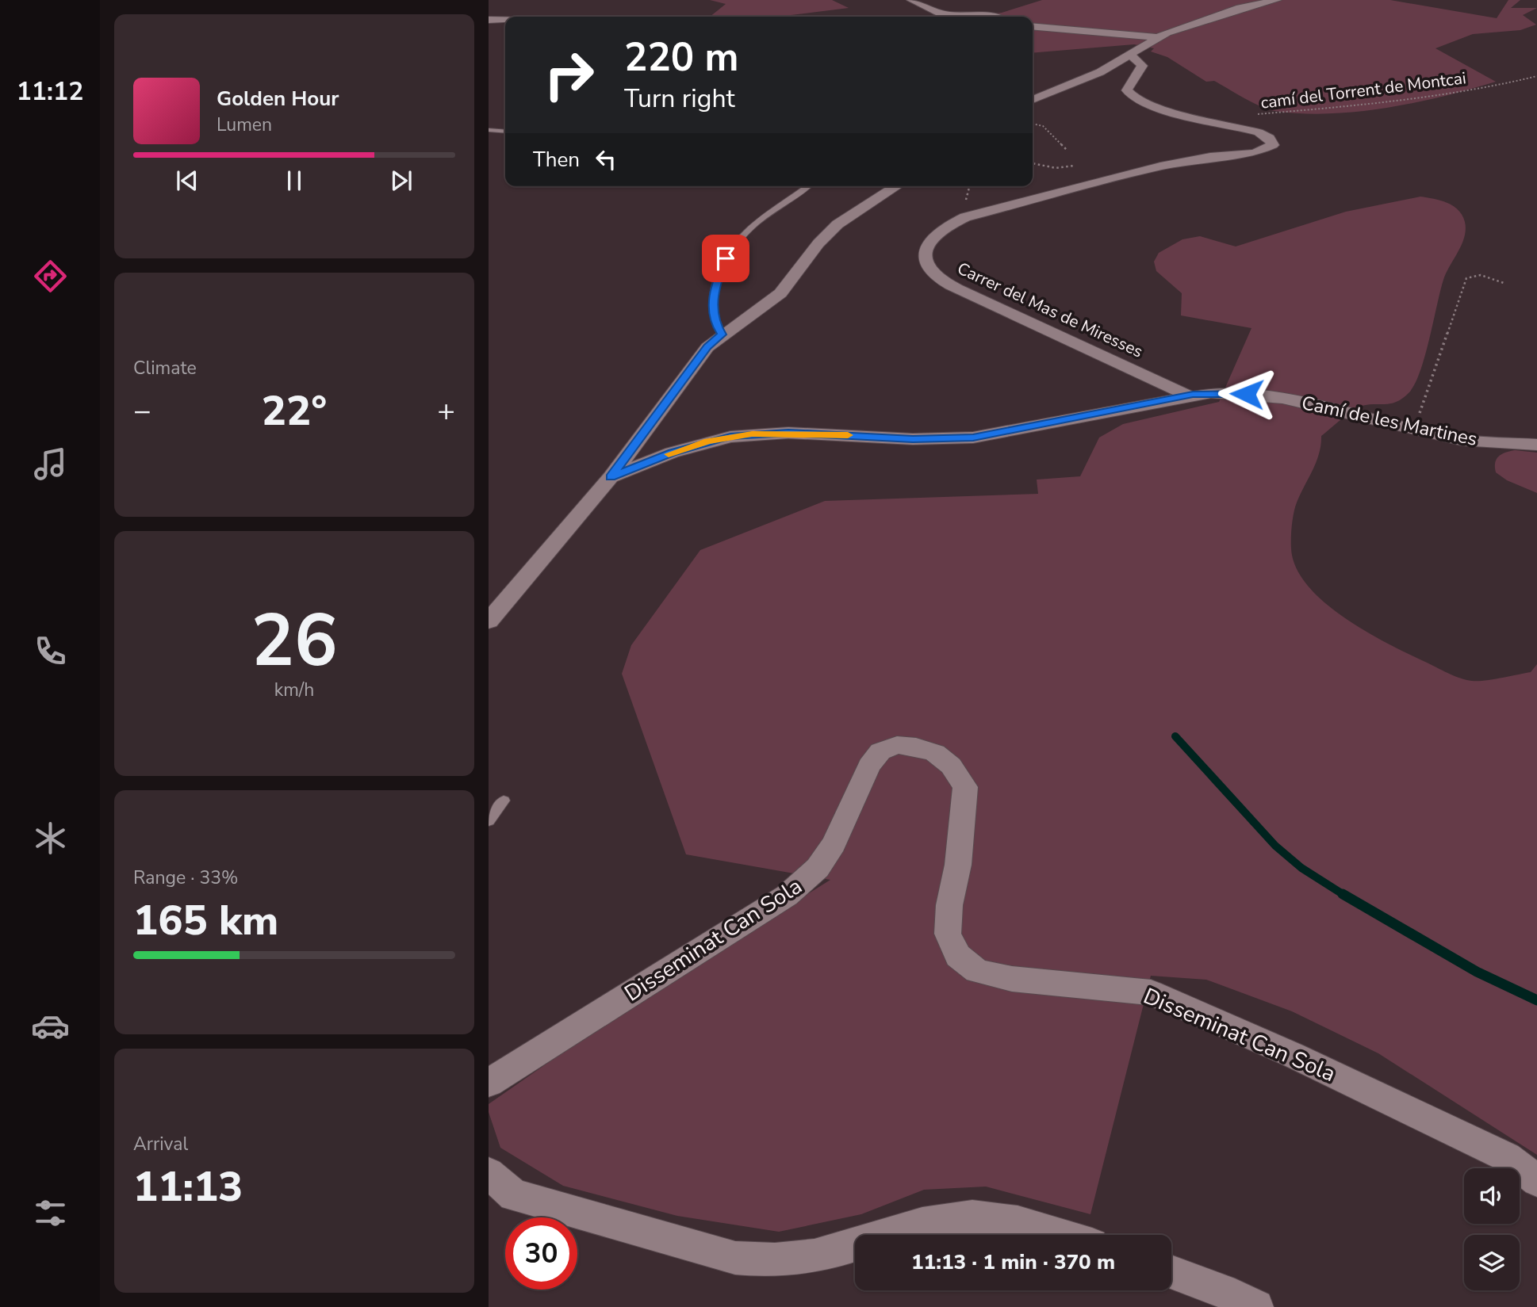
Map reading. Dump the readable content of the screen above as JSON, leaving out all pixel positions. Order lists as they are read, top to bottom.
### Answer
{
  "streets": {
    "street": ["Carrer del Mas de Miresses", "Camí de les Martines", "Disseminat Can Sola"],
    "path": ["camí del Torrent de Montcai"]
  },
  "crossings": [
    ["Carrer del Mas de Miresses", "Camí de les Martines"]
  ],
  "page": {
    "tabs": "11:12",
    "turn": ["220 m", "Turn right"],
    "song": ["Golden Hour", "Lumen"],
    "then": "Then",
    "tile": [
      "Climate",
      ["26", "km/h"],
      ["Range · 33%", "165 km"],
      ["Arrival", "11:13"]
    ],
    "heat": ["−", "22°", "+"],
    "limit": "30",
    "trip": "11:13 · 1 min · 370 m"
  }
}
